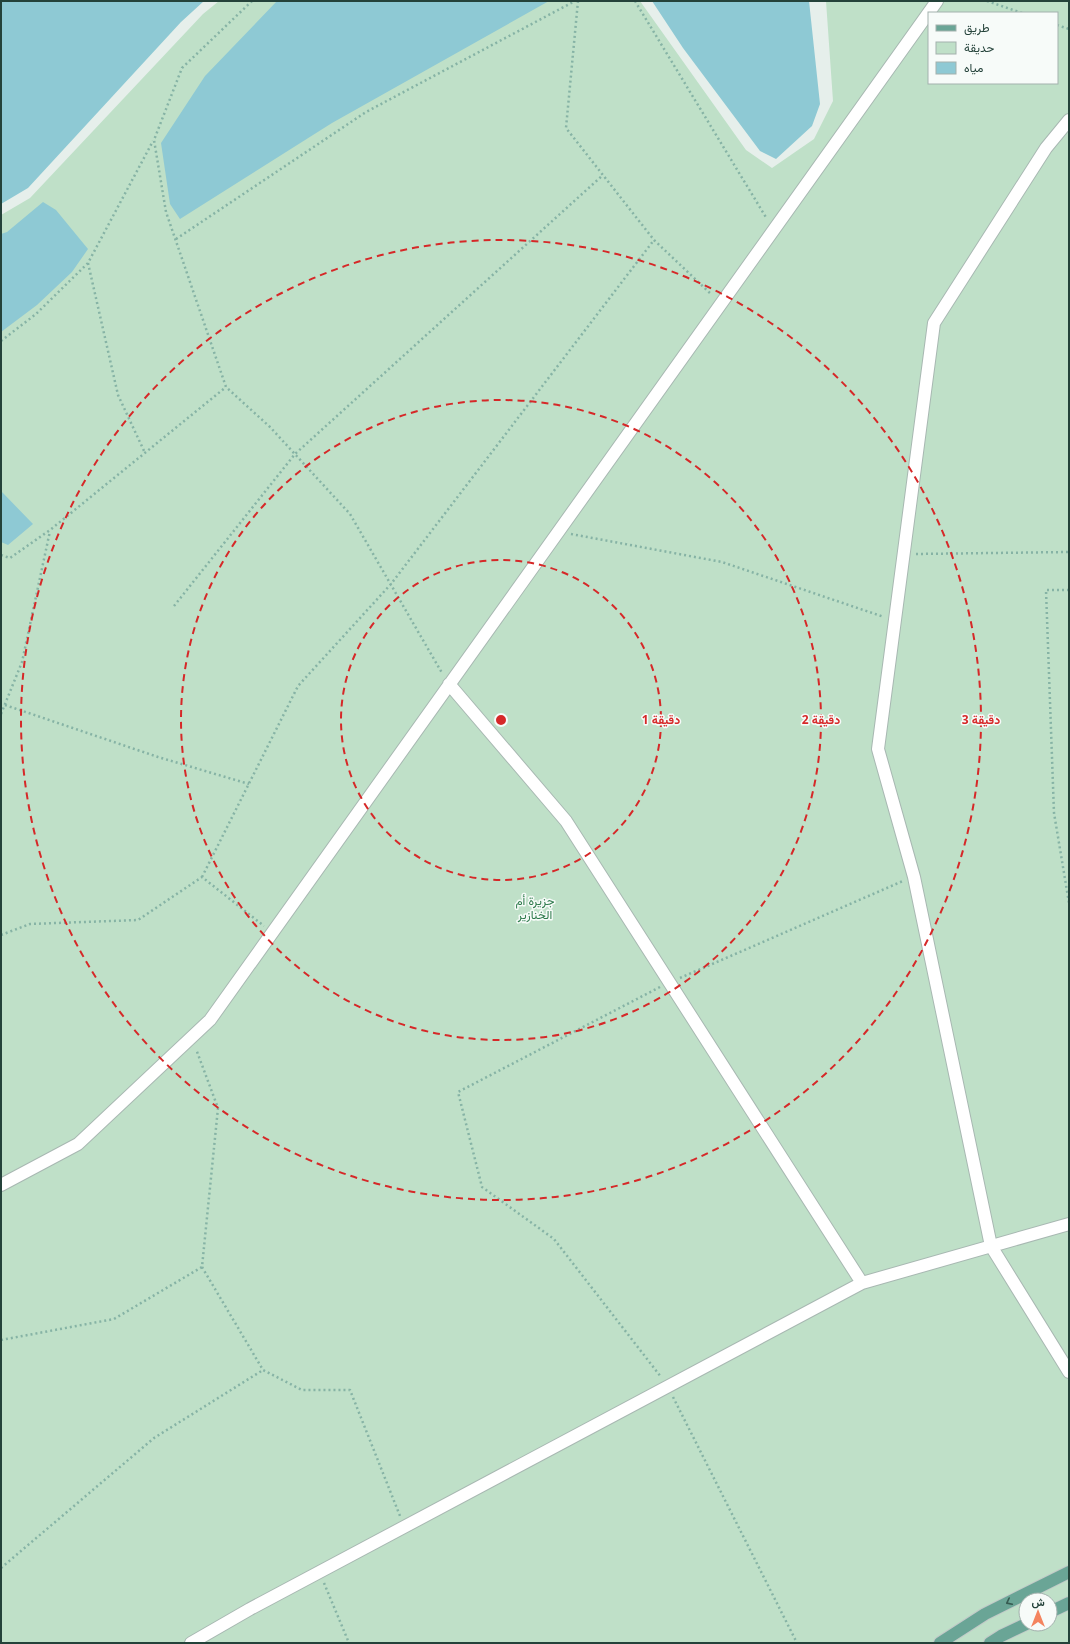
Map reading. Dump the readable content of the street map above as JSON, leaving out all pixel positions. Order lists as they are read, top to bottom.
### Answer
{
  "parks": ["جزيرة أم الخنازير"],
  "legend": ["طريق", "حديقة", "مياه"],
  "north": "top",
  "rings": ["1 دقيقة", "2 دقيقة", "3 دقيقة"]
}
